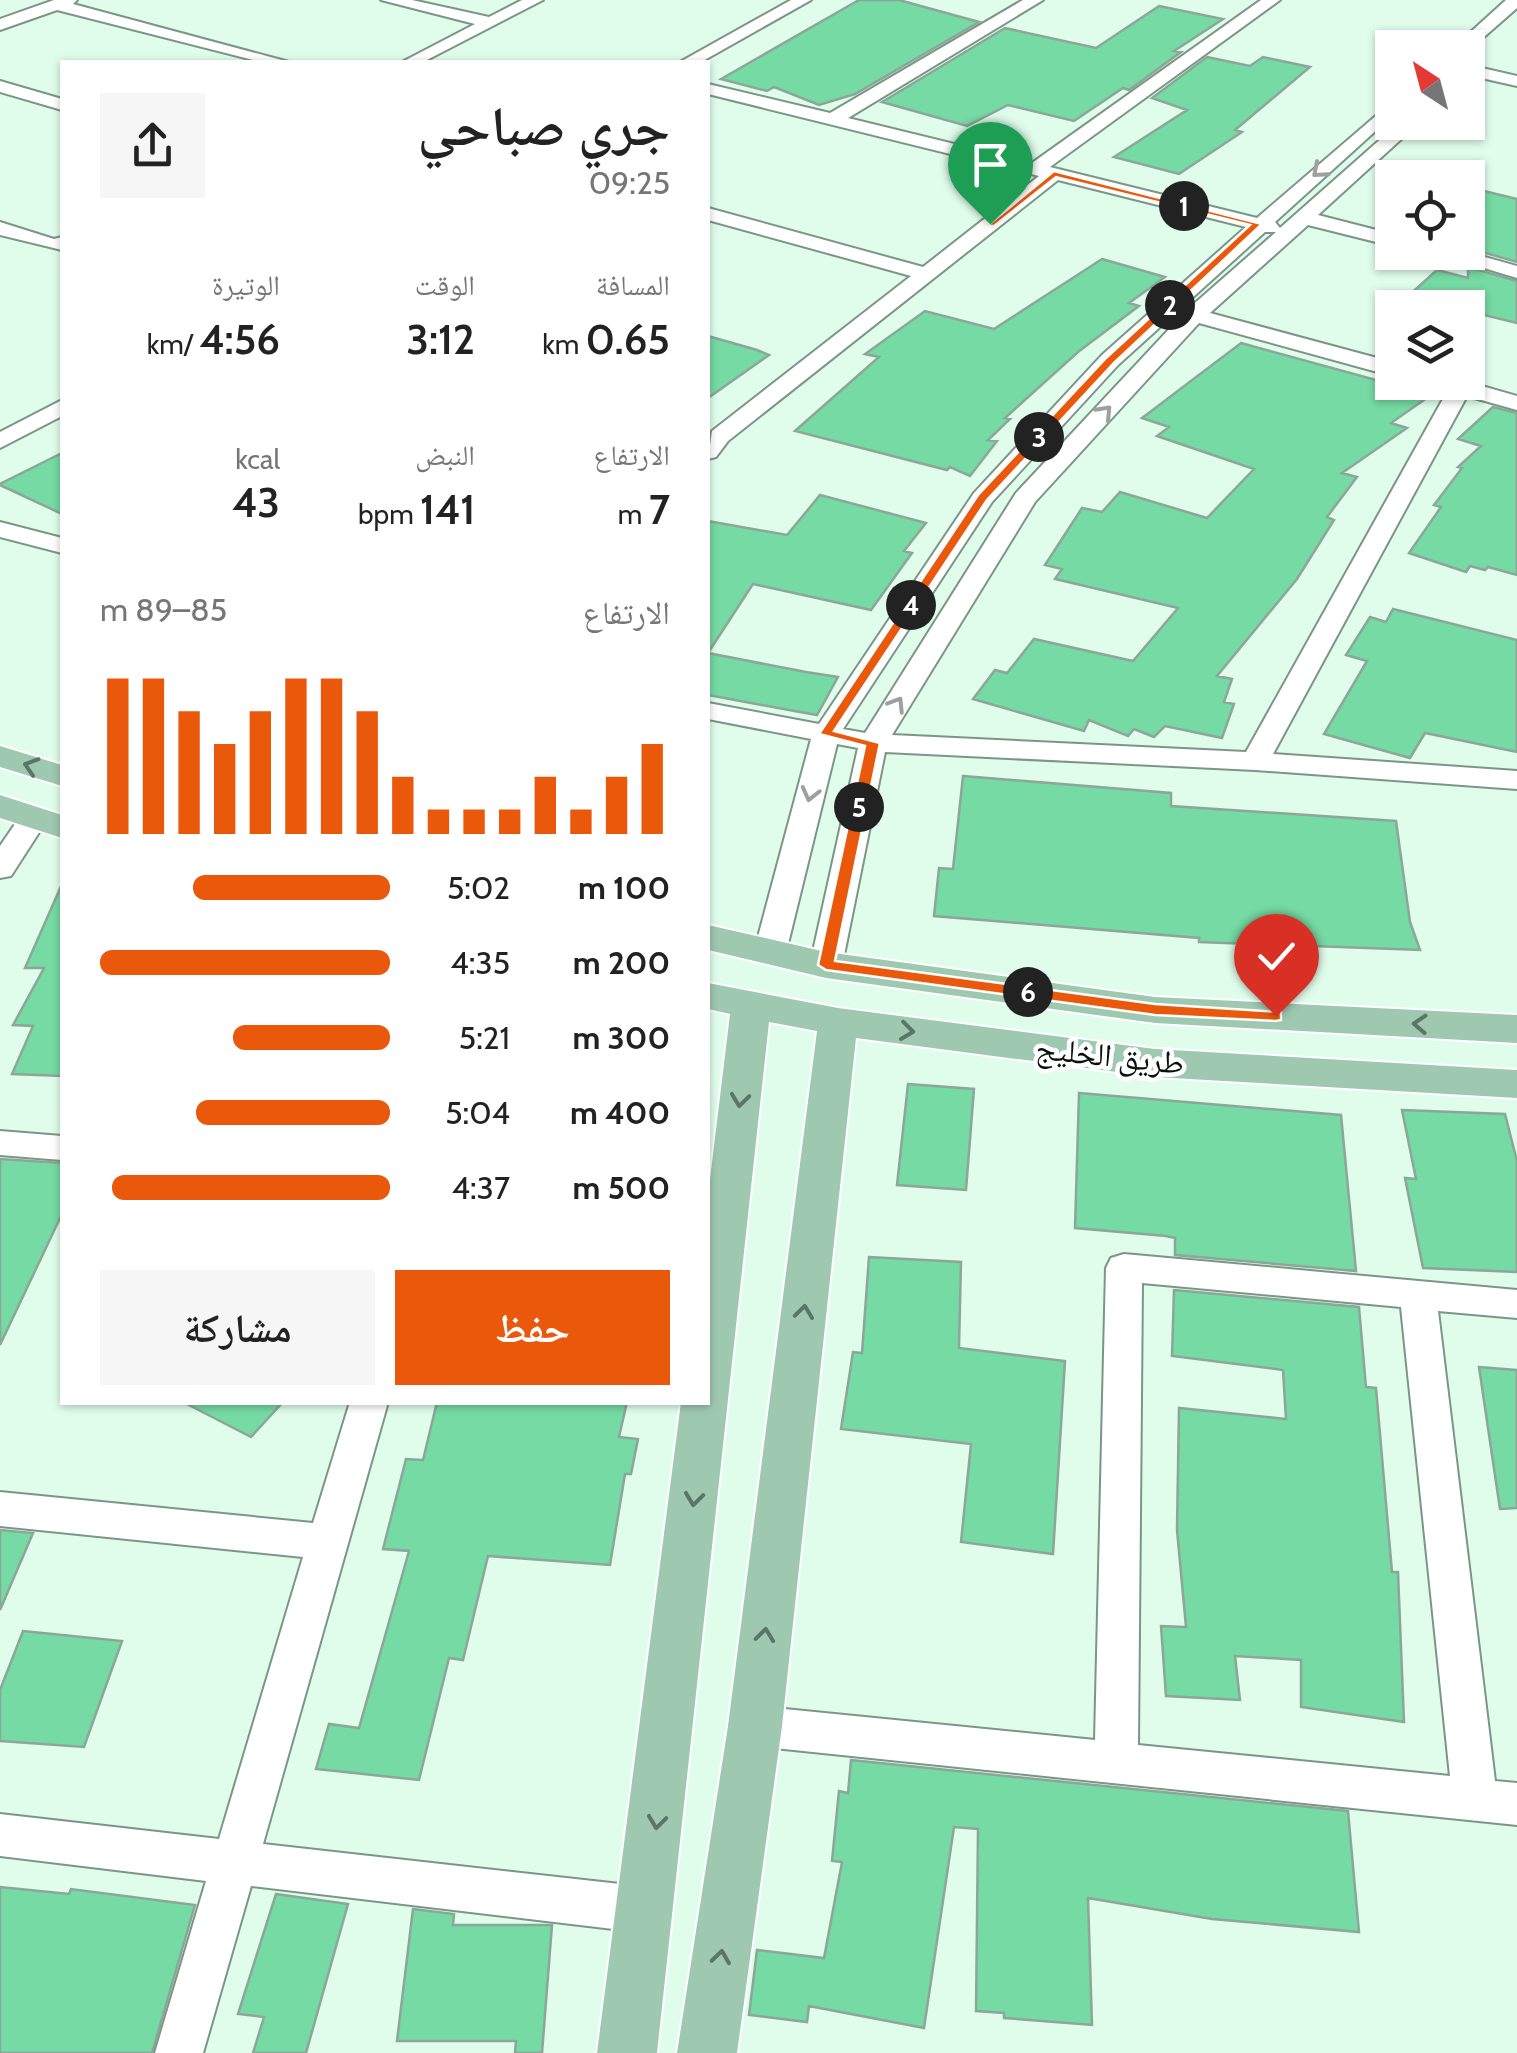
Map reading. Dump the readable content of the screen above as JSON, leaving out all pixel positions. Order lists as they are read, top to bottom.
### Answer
{
  "streets": {
    "main road": ["طريق الخليج"]
  },
  "north": "top left",
  "page": {
    "heading": ["جري صباحي", "09:25"],
    "pins": [
      "1",
      "2",
      "3",
      "4",
      "5",
      "6"
    ],
    "stats": [
      ["المسافة", "0.65 km"],
      ["الوقت", "3:12"],
      ["الوتيرة", "4:56 /km"],
      ["الارتفاع", "7 m"],
      ["النبض", "141 bpm"],
      ["kcal", "43"]
    ],
    "chart": ["الارتفاع", "85–89 m"],
    "list": [
      {
        "name": "100 m",
        "note": "5:02"
      },
      {
        "name": "200 m",
        "note": "4:35"
      },
      {
        "name": "300 m",
        "note": "5:21"
      },
      {
        "name": "400 m",
        "note": "5:04"
      },
      {
        "name": "500 m",
        "note": "4:37"
      }
    ],
    "buttons": ["حفظ", "مشاركة"]
  }
}
